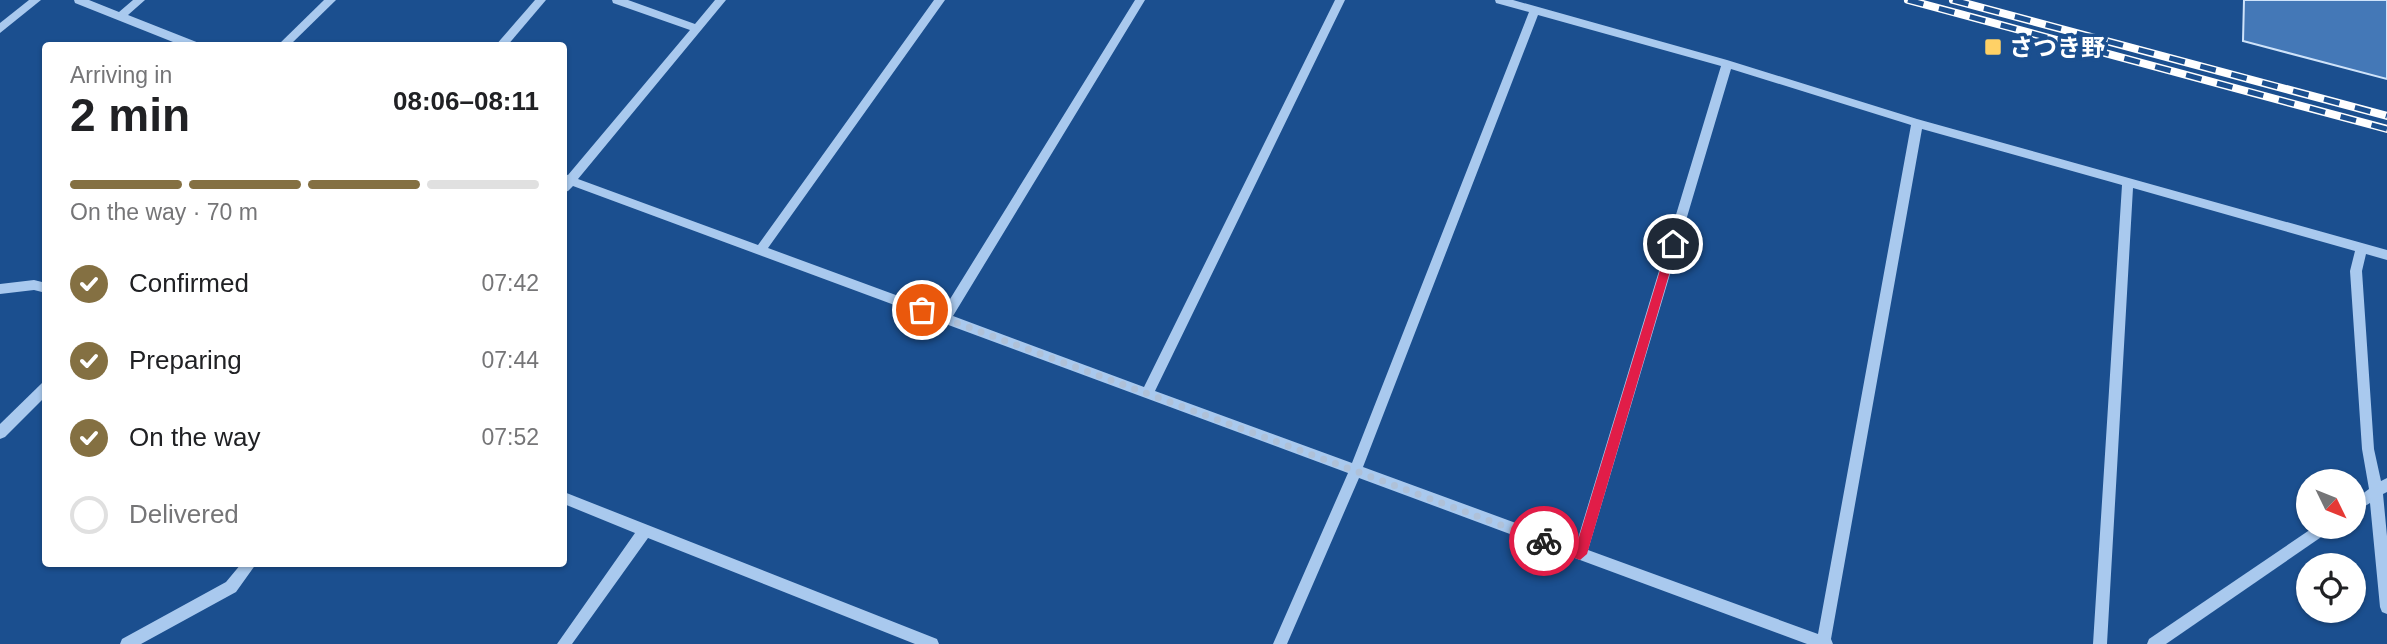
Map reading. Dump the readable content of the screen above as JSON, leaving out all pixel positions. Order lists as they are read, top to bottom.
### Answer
{
  "places": {
    "transit": ["さつき野"]
  },
  "north": "bottom right",
  "page": {
    "heading": ["2 min", "Arriving in", "08:06–08:11"],
    "bar": "On the way · 70 m",
    "list": [
      ["Confirmed", "07:42"],
      ["Preparing", "07:44"],
      ["On the way", "07:52"],
      "Delivered"
    ]
  }
}
